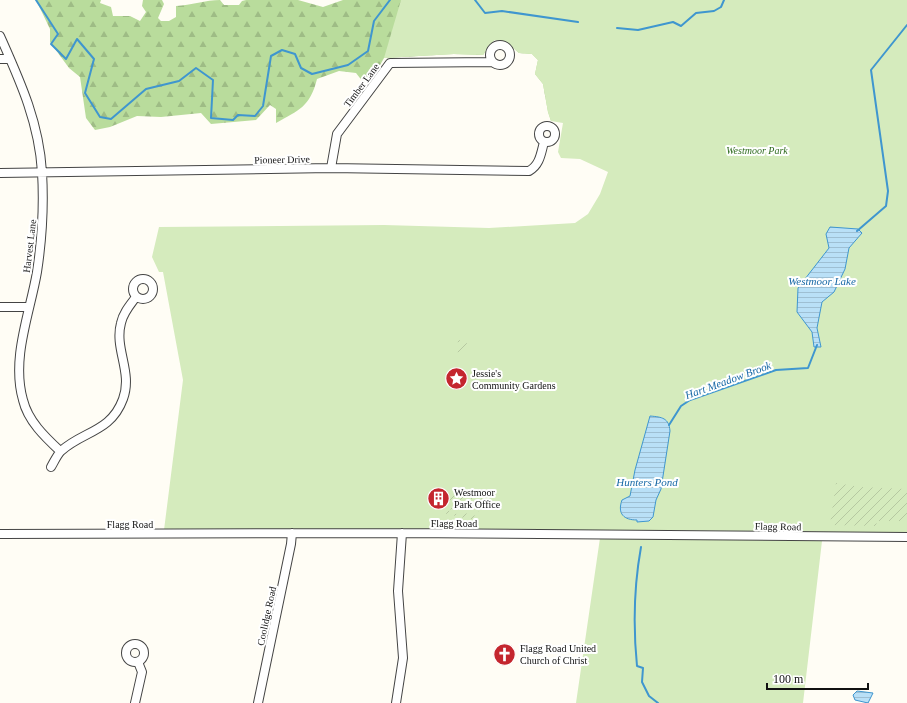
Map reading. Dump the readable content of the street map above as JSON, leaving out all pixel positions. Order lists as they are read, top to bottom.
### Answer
{
  "streets": {
    "street": [
      "Timber Lane",
      "Pioneer Drive",
      "Harvest Lane",
      "Flagg Road",
      "Coolidge Road"
    ]
  },
  "crossings": [
    ["Timber Lane", "Pioneer Drive"],
    ["Pioneer Drive", "Harvest Lane"],
    ["Flagg Road", "Coolidge Road"]
  ],
  "water": ["Westmoor Lake", "Hart Meadow Brook", "Hunters Pond"],
  "parks": ["Westmoor Park"],
  "places": {
    "place": ["Jessie's Community Gardens"],
    "building": ["Westmoor Park Office"],
    "church": ["Flagg Road United Church of Christ"]
  },
  "scale_bar": "100 m"
}
